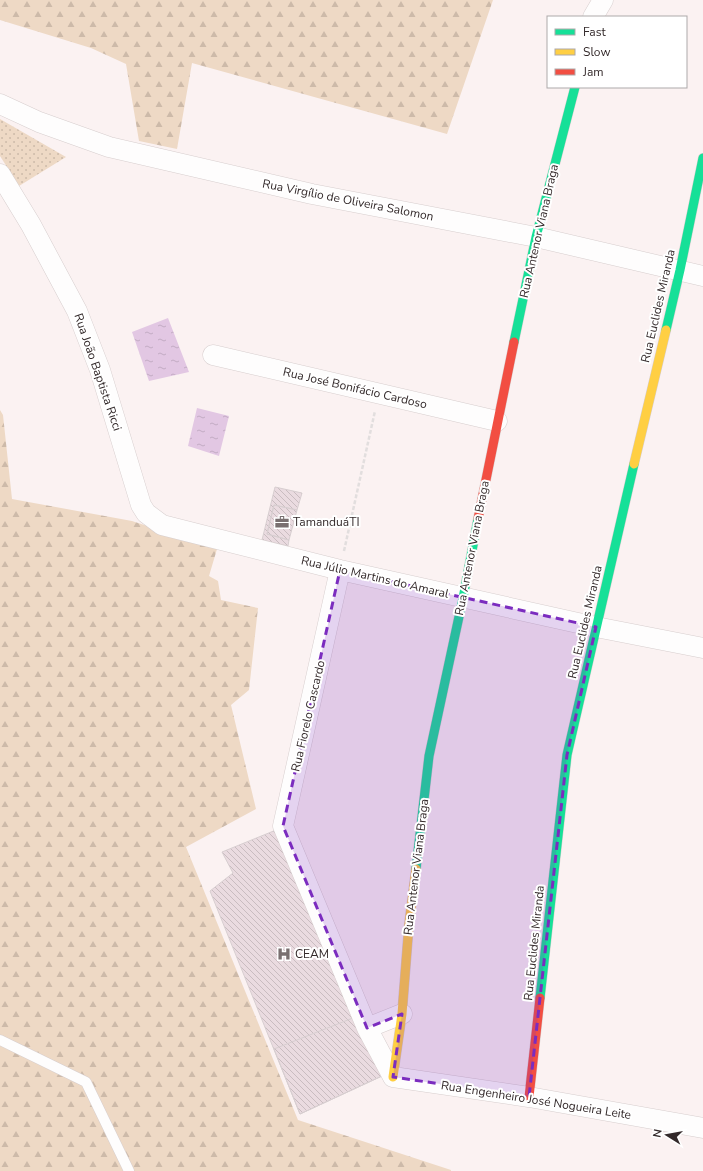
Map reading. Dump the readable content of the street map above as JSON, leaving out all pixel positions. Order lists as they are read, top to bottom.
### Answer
{
  "streets": {
    "street": [
      "Rua Virgílio de Oliveira Salomon",
      "Rua Antenor Viana Braga",
      "Rua Euclides Miranda",
      "Rua João Baptista Ricci",
      "Rua José Bonifácio Cardoso",
      "Rua Júlio Martins do Amaral",
      "Rua Fiorelo Cascardo",
      "Rua Engenheiro José Nogueira Leite"
    ]
  },
  "crossings": [
    ["Rua Virgílio de Oliveira Salomon", "Rua Antenor Viana Braga"],
    ["Rua Virgílio de Oliveira Salomon", "Rua Euclides Miranda"],
    ["Rua Antenor Viana Braga", "Rua José Bonifácio Cardoso"],
    ["Rua Antenor Viana Braga", "Rua Júlio Martins do Amaral"],
    ["Rua Antenor Viana Braga", "Rua Fiorelo Cascardo"],
    ["Rua Antenor Viana Braga", "Rua Engenheiro José Nogueira Leite"],
    ["Rua Euclides Miranda", "Rua Júlio Martins do Amaral"],
    ["Rua Euclides Miranda", "Rua Engenheiro José Nogueira Leite"],
    ["Rua João Baptista Ricci", "Rua Júlio Martins do Amaral"],
    ["Rua Júlio Martins do Amaral", "Rua Fiorelo Cascardo"],
    ["Rua Fiorelo Cascardo", "Rua Engenheiro José Nogueira Leite"]
  ],
  "places": {
    "office": ["TamanduáTI"],
    "hospital": ["CEAM"]
  },
  "legend": ["Fast", "Slow", "Jam"],
  "north": "left"
}
